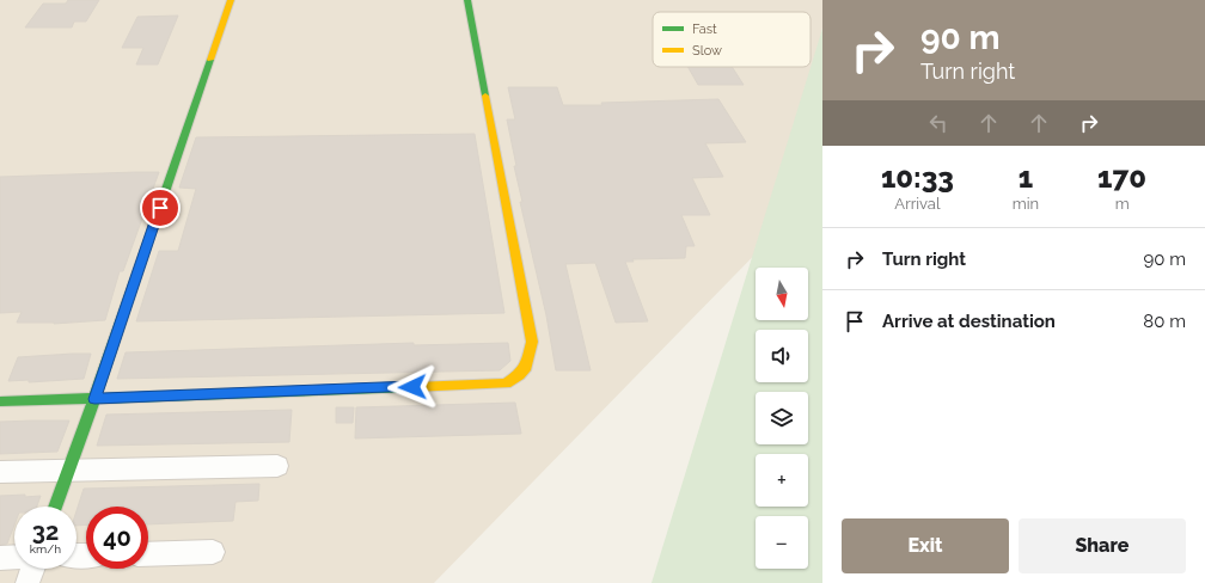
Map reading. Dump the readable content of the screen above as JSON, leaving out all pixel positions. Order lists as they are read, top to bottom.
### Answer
{
  "legend": ["Fast", "Slow"],
  "north": "bottom",
  "page": {
    "turn": ["90 m", "Turn right"],
    "eta": [
      "10:33",
      "Arrival",
      "1",
      "min",
      "170",
      "m"
    ],
    "list": [
      {
        "name": "Turn right",
        "value": "90 m"
      },
      {
        "name": "Arrive at destination",
        "value": "80 m"
      }
    ],
    "map_buttons": ["+", "−"],
    "speed": "32 km/h",
    "limit": "40",
    "buttons": ["Exit", "Share"]
  }
}
